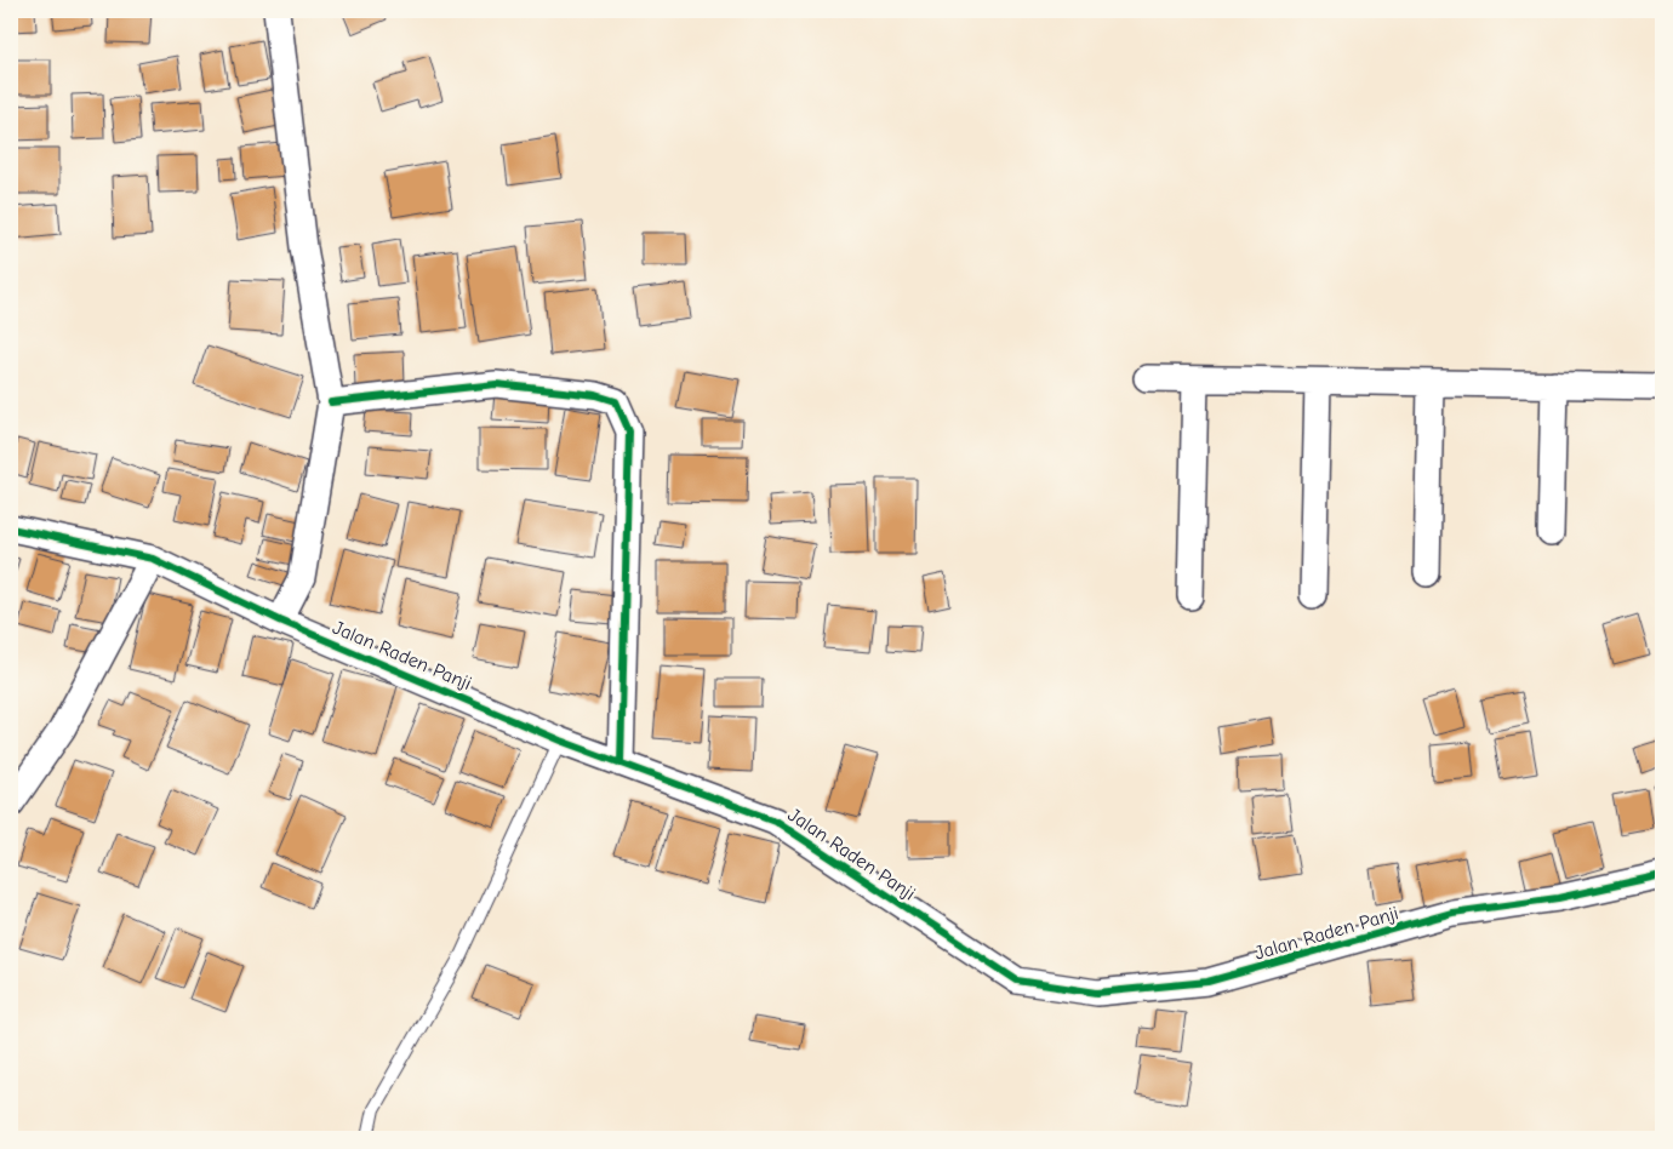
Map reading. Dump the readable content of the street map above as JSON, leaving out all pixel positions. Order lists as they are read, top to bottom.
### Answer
{
  "streets": {
    "street": ["Jalan Raden Panji"]
  }
}
